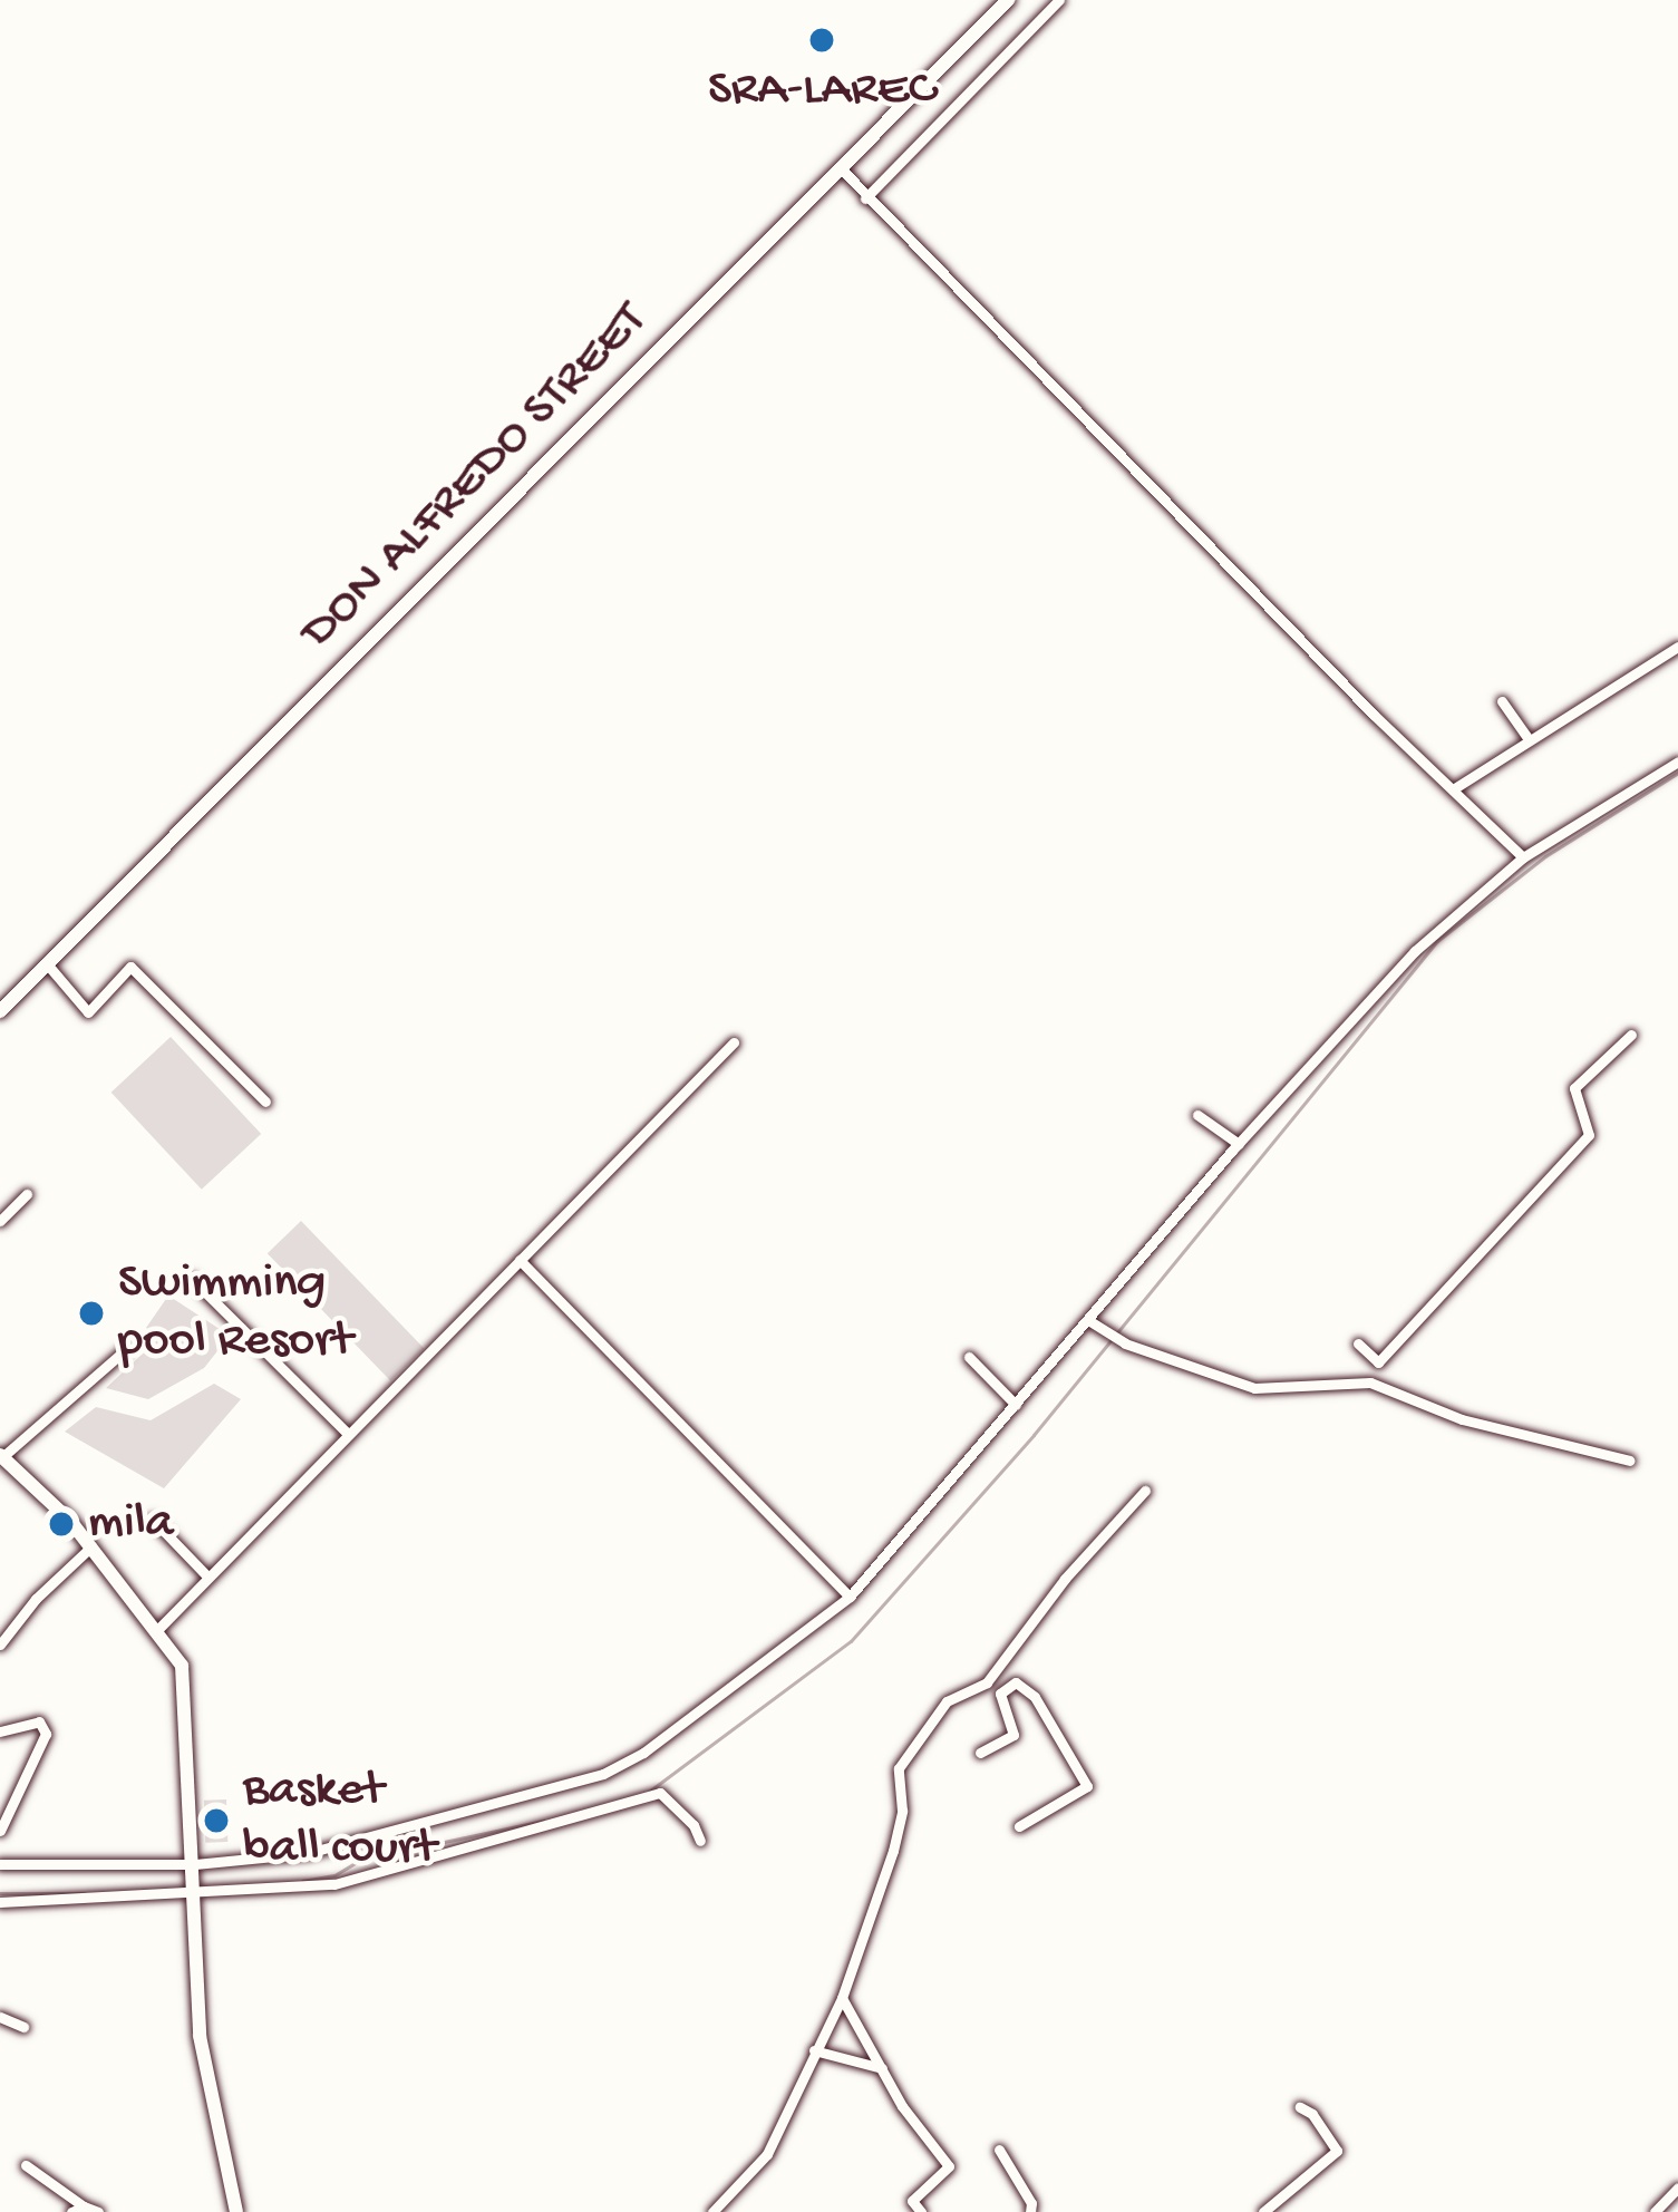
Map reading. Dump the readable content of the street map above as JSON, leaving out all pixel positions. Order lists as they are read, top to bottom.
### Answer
{
  "streets": {
    "street": ["DON ALFREDO STREET"]
  },
  "places": [
    "SRA-LAREC",
    "Swimming pool Resort",
    "mila",
    "Basket ball court"
  ]
}
